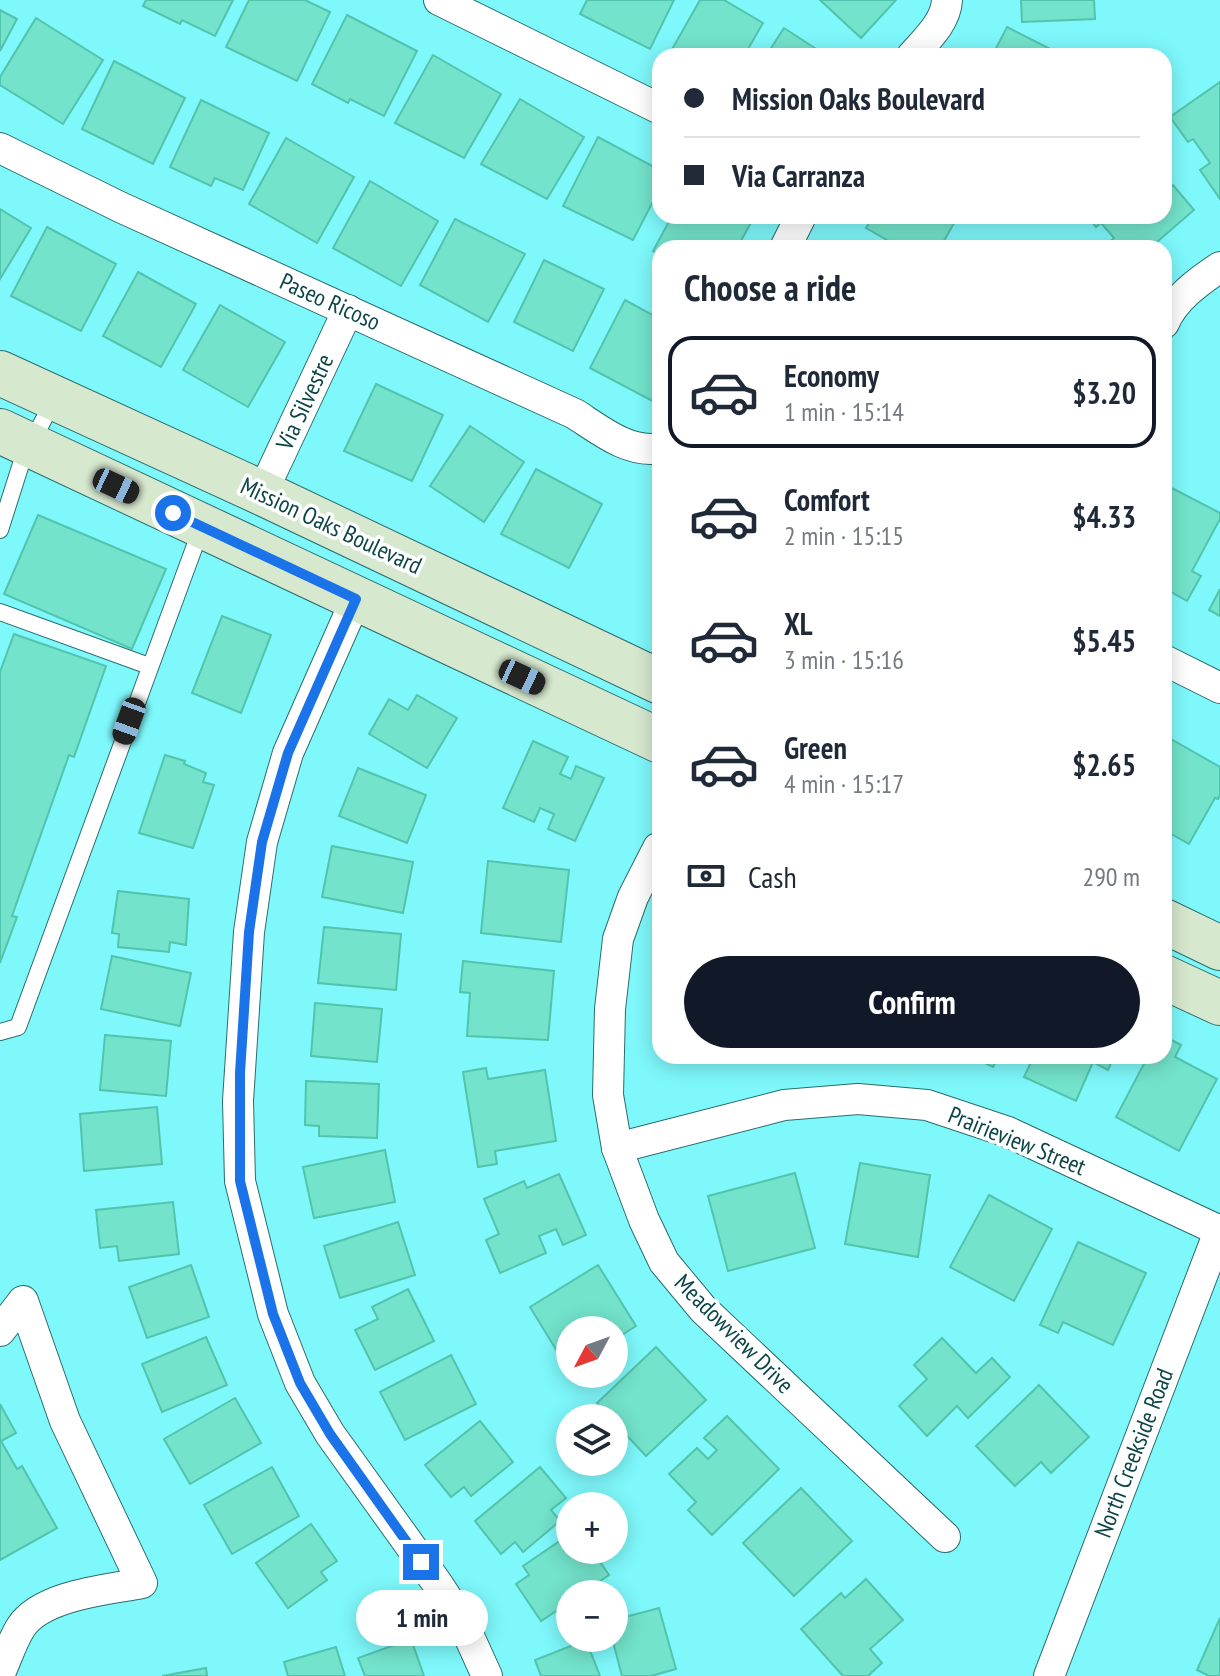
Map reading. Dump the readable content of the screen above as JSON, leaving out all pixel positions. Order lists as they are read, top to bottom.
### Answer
{
  "streets": {
    "main road": ["Mission Oaks Boulevard"],
    "street": [
      "Paseo Ricoso",
      "Via Silvestre",
      "Prairieview Street",
      "Meadowview Drive",
      "North Creekside Road"
    ]
  },
  "crossings": [
    ["Paseo Ricoso", "Via Silvestre"],
    ["Via Silvestre", "Mission Oaks Boulevard"],
    ["Prairieview Street", "Meadowview Drive"],
    ["Prairieview Street", "North Creekside Road"]
  ],
  "north": "bottom left",
  "page": {
    "banner": ["Mission Oaks Boulevard", "Via Carranza"],
    "heading": "Choose a ride",
    "list": [
      {
        "name": "Economy",
        "note": "1 min · 15:14",
        "value": "$3.20"
      },
      {
        "name": "Comfort",
        "note": "2 min · 15:15",
        "value": "$4.33"
      },
      {
        "name": "XL",
        "note": "3 min · 15:16",
        "value": "$5.45"
      },
      {
        "name": "Green",
        "note": "4 min · 15:17",
        "value": "$2.65"
      }
    ],
    "pay": ["Cash", "290 m"],
    "buttons": "Confirm",
    "map_buttons": ["+", "−"],
    "bubble": "1 min"
  }
}
